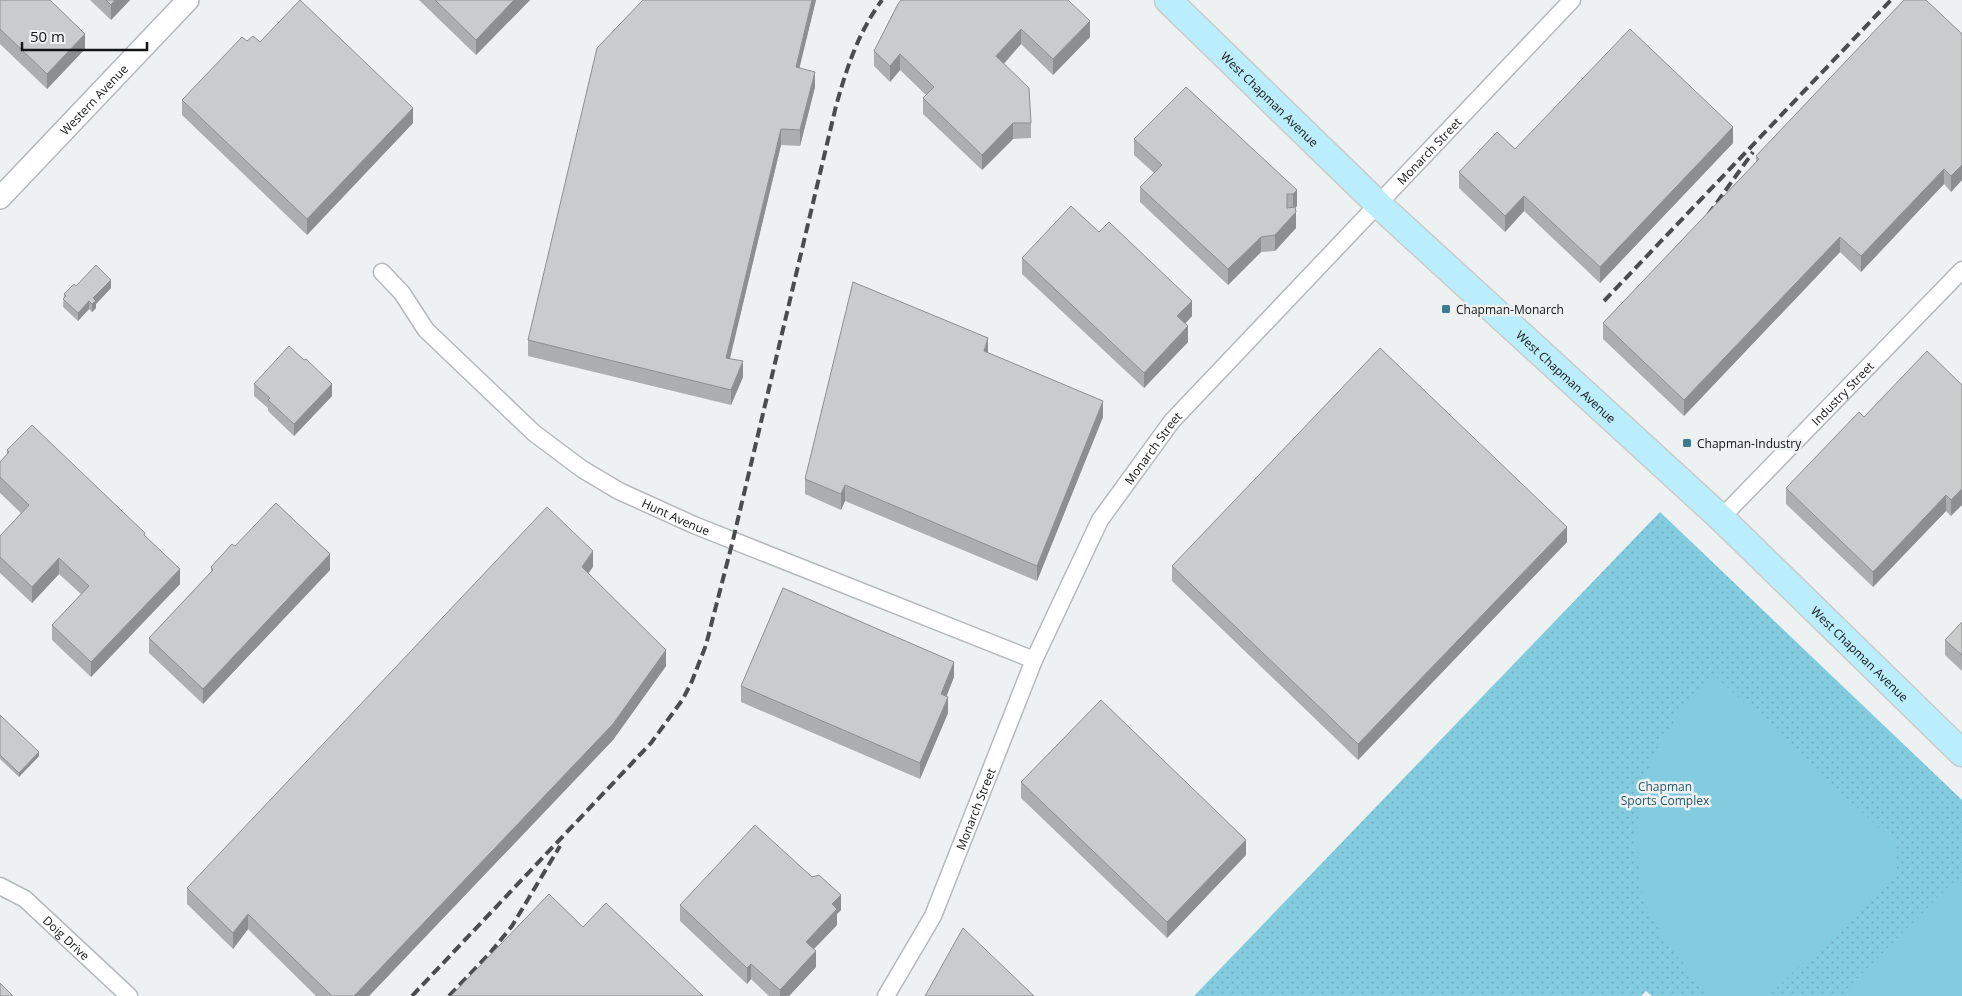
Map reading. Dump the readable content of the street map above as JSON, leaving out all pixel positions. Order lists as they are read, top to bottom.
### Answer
{
  "streets": {
    "main road": ["West Chapman Avenue"],
    "street": [
      "Western Avenue",
      "Monarch Street",
      "Industry Street",
      "Hunt Avenue",
      "Doig Drive"
    ]
  },
  "crossings": [
    ["West Chapman Avenue", "Monarch Street"],
    ["West Chapman Avenue", "Industry Street"],
    ["Monarch Street", "Hunt Avenue"]
  ],
  "parks": ["Chapman Sports Complex"],
  "places": {
    "transit": ["Chapman-Monarch", "Chapman-Industry"]
  },
  "scale_bar": "50 m"
}
